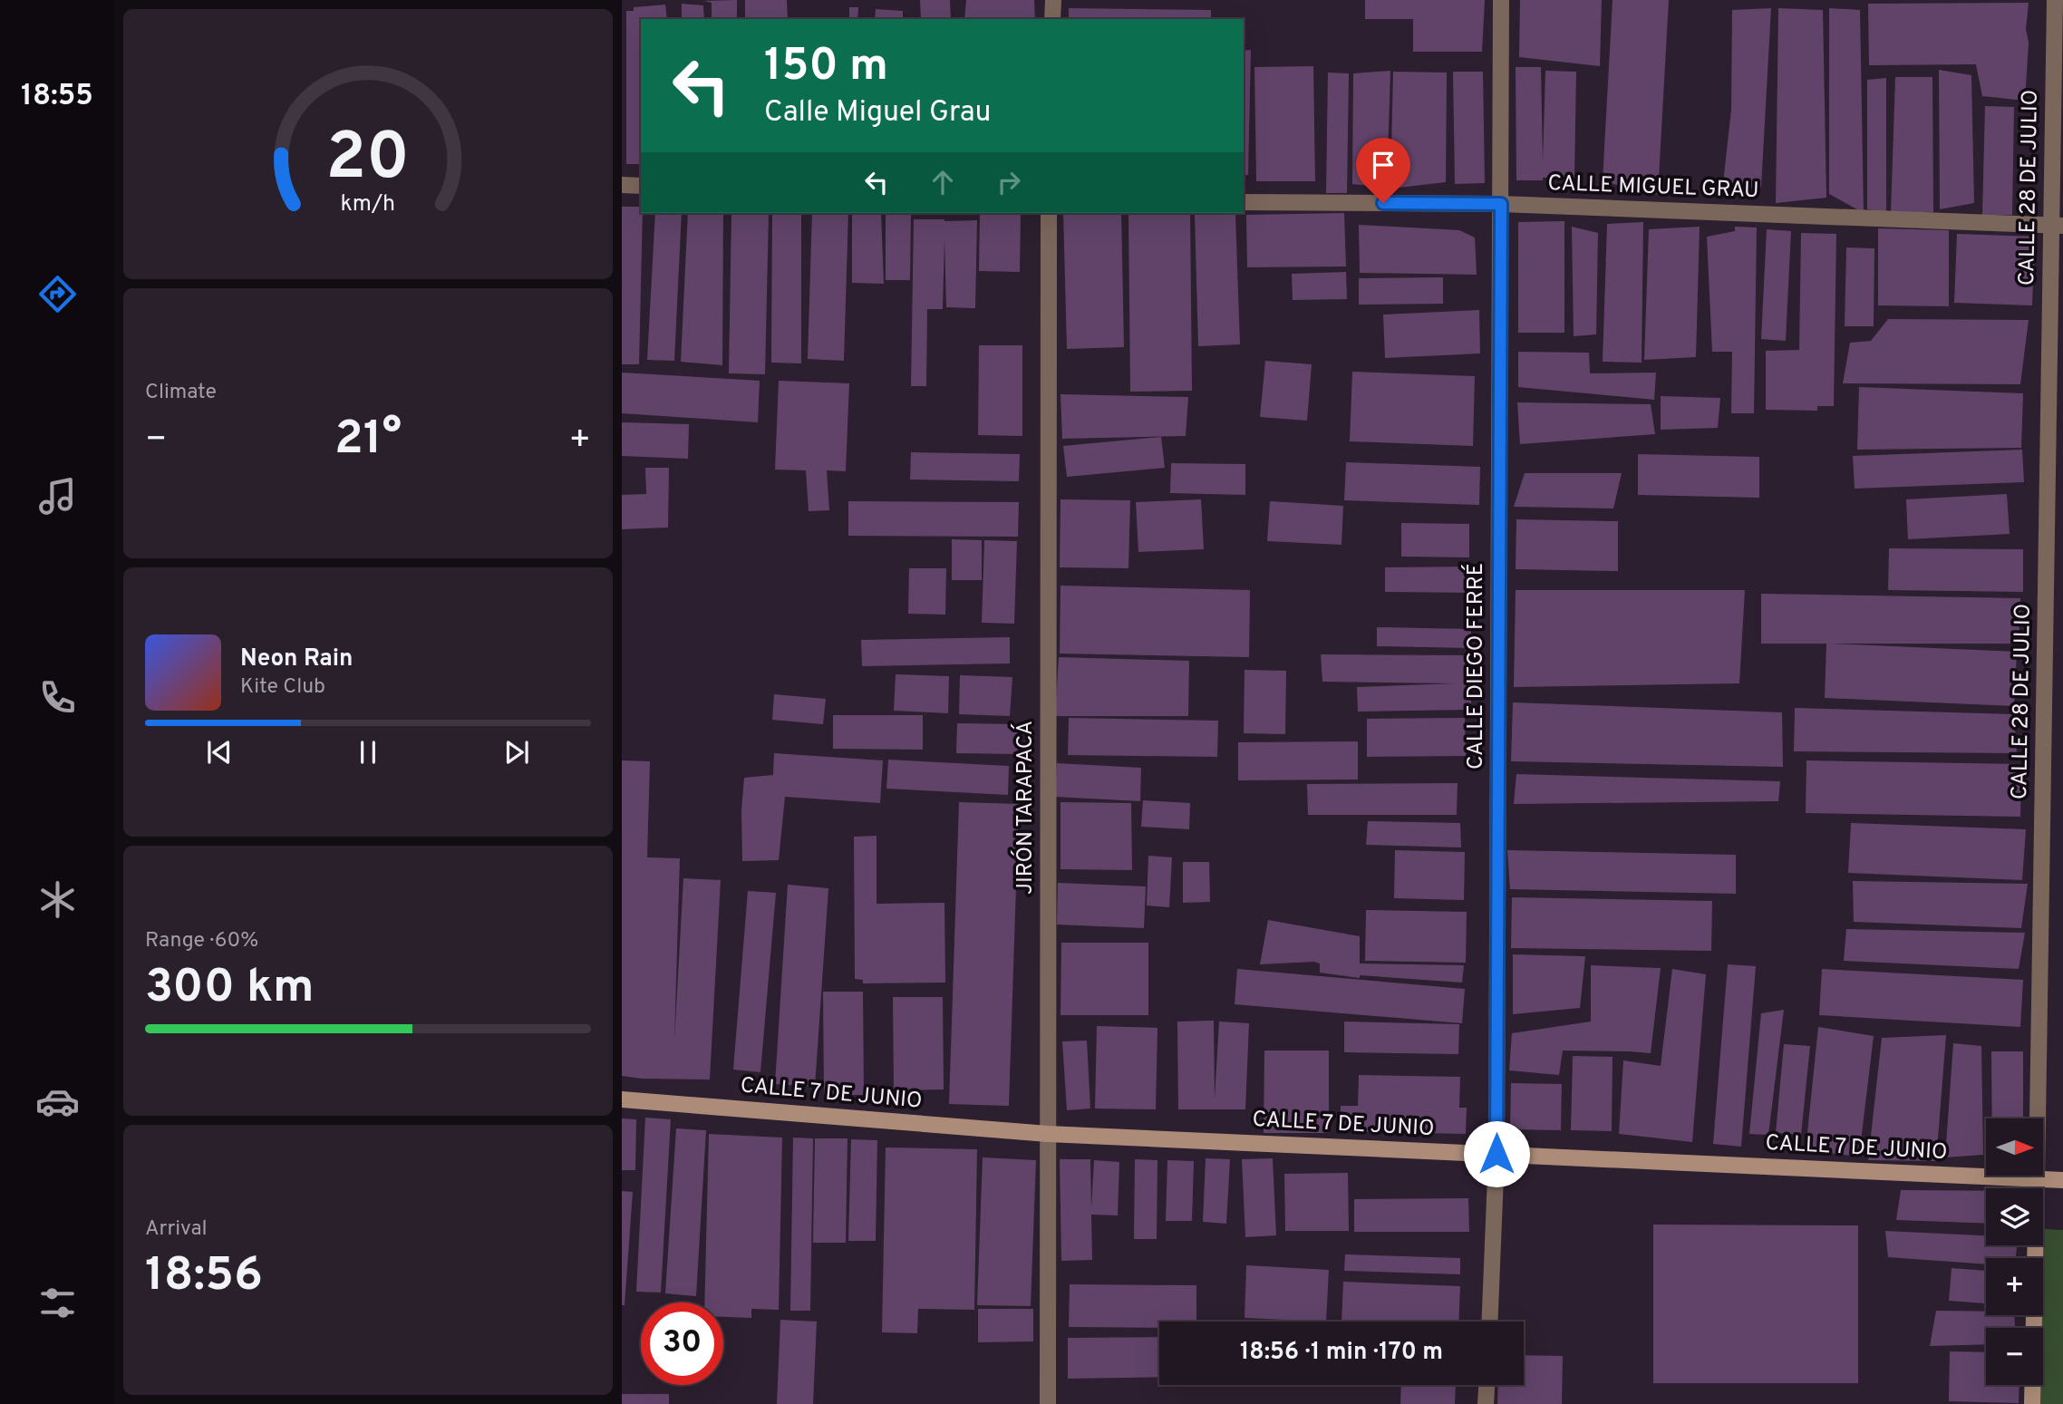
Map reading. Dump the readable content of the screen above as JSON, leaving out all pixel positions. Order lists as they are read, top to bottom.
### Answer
{
  "streets": {
    "street": [
      "CALLE MIGUEL GRAU",
      "CALLE 28 DE JULIO",
      "CALLE DIEGO FERRÉ",
      "JIRÓN TARAPACÁ",
      "CALLE 7 DE JUNIO"
    ]
  },
  "crossings": [
    ["CALLE MIGUEL GRAU", "CALLE 28 DE JULIO"],
    ["CALLE MIGUEL GRAU", "CALLE DIEGO FERRÉ"],
    ["CALLE 28 DE JULIO", "CALLE 7 DE JUNIO"],
    ["CALLE DIEGO FERRÉ", "CALLE 7 DE JUNIO"],
    ["JIRÓN TARAPACÁ", "CALLE 7 DE JUNIO"]
  ],
  "north": "right",
  "page": {
    "tabs": "18:55",
    "turn": ["150 m", "Calle Miguel Grau"],
    "tile": [
      "Climate",
      ["Range · 60%", "300 km"],
      ["Arrival", "18:56"]
    ],
    "heat": ["−", "21°", "+"],
    "song": ["Neon Rain", "Kite Club"],
    "map_buttons": ["+", "−"],
    "limit": "30",
    "trip": "18:56 · 1 min · 170 m",
    "gauge": ["20", "km/h"]
  }
}
